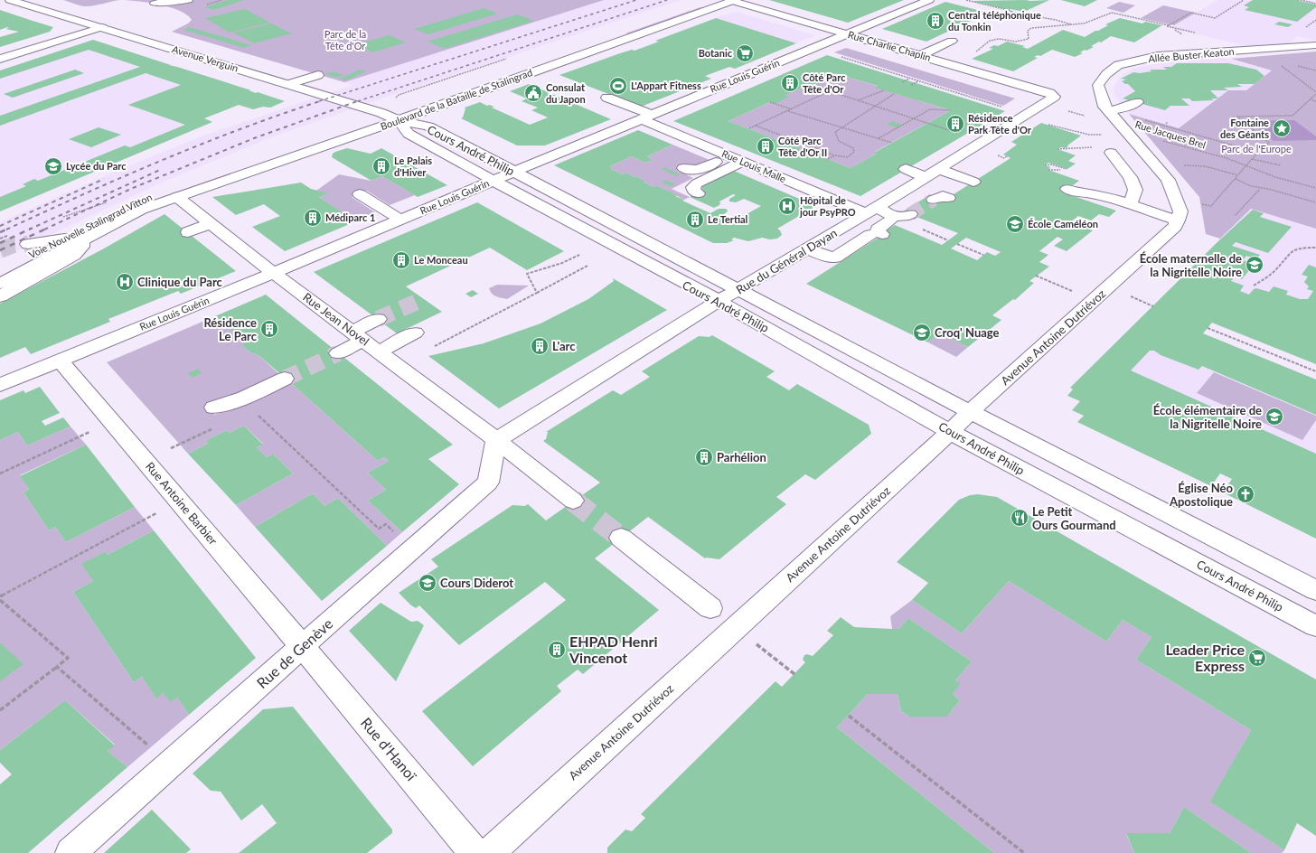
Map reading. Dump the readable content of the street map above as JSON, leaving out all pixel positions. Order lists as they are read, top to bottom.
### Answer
{
  "streets": {
    "street": [
      "Rue Charlie Chaplin",
      "Allée Buster Keaton",
      "Avenue Verguin",
      "Rue Louis Guérin",
      "Boulevard de la Bataille de Stalingrad",
      "Cours André Philip",
      "Rue Louis Malle",
      "Voie Nouvelle Stalingrad Vitton",
      "Rue du Général Dayan",
      "Rue Jean Novel",
      "Avenue Antoine Dutriévoz",
      "Rue Antoine Barbier",
      "Rue de Genève",
      "Rue d'Hanoï"
    ],
    "path": ["Rue Jacques Brel"]
  },
  "crossings": [
    ["Rue Charlie Chaplin", "Rue Louis Guérin"],
    ["Rue Charlie Chaplin", "Boulevard de la Bataille de Stalingrad"],
    ["Rue Charlie Chaplin", "Rue du Général Dayan"],
    ["Avenue Verguin", "Boulevard de la Bataille de Stalingrad"],
    ["Avenue Verguin", "Cours André Philip"],
    ["Rue Louis Guérin", "Cours André Philip"],
    ["Rue Louis Guérin", "Rue Louis Malle"],
    ["Rue Louis Guérin", "Rue Jean Novel"],
    ["Rue Louis Guérin", "Rue Antoine Barbier"],
    ["Boulevard de la Bataille de Stalingrad", "Cours André Philip"],
    ["Boulevard de la Bataille de Stalingrad", "Voie Nouvelle Stalingrad Vitton"],
    ["Boulevard de la Bataille de Stalingrad", "Rue Jean Novel"],
    ["Rue Jacques Brel", "Rue du Général Dayan"],
    ["Cours André Philip", "Rue du Général Dayan"],
    ["Cours André Philip", "Avenue Antoine Dutriévoz"],
    ["Rue Louis Malle", "Rue du Général Dayan"],
    ["Voie Nouvelle Stalingrad Vitton", "Rue Jean Novel"],
    ["Rue du Général Dayan", "Rue Jean Novel"],
    ["Rue du Général Dayan", "Rue de Genève"],
    ["Rue Jean Novel", "Rue de Genève"],
    ["Rue Antoine Barbier", "Rue de Genève"],
    ["Rue Antoine Barbier", "Rue d'Hanoï"],
    ["Rue de Genève", "Rue d'Hanoï"]
  ],
  "parks": ["Parc de la Tête d'Or", "Parc de l'Europe"],
  "places": {
    "building": [
      "Central téléphonique du Tonkin",
      "Côté Parc Tête d'Or",
      "Résidence Park Tête d'Or",
      "Côté Parc Tête d'Or II",
      "Le Palais d'Hiver",
      "Médiparc 1",
      "Le Tertial",
      "Le Monceau",
      "Résidence Le Parc",
      "L'arc",
      "Parhélion",
      "EHPAD Henri Vincenot"
    ],
    "supermarket": ["Botanic", "Leader Price Express"],
    "sports": ["L'Appart Fitness"],
    "public building": ["Consulat du Japon"],
    "place": ["Fontaine des Géants"],
    "school or university": [
      "Lycée du Parc",
      "École Caméléon",
      "École maternelle de la Nigritelle Noire",
      "Croq' Nuage",
      "École élémentaire de la Nigritelle Noire",
      "Cours Diderot"
    ],
    "hospital": ["Hôpital de jour PsyPRO", "Clinique du Parc"],
    "church": ["Église Néo Apostolique"],
    "restaurant": ["Le Petit Ours Gourmand"]
  }
}
